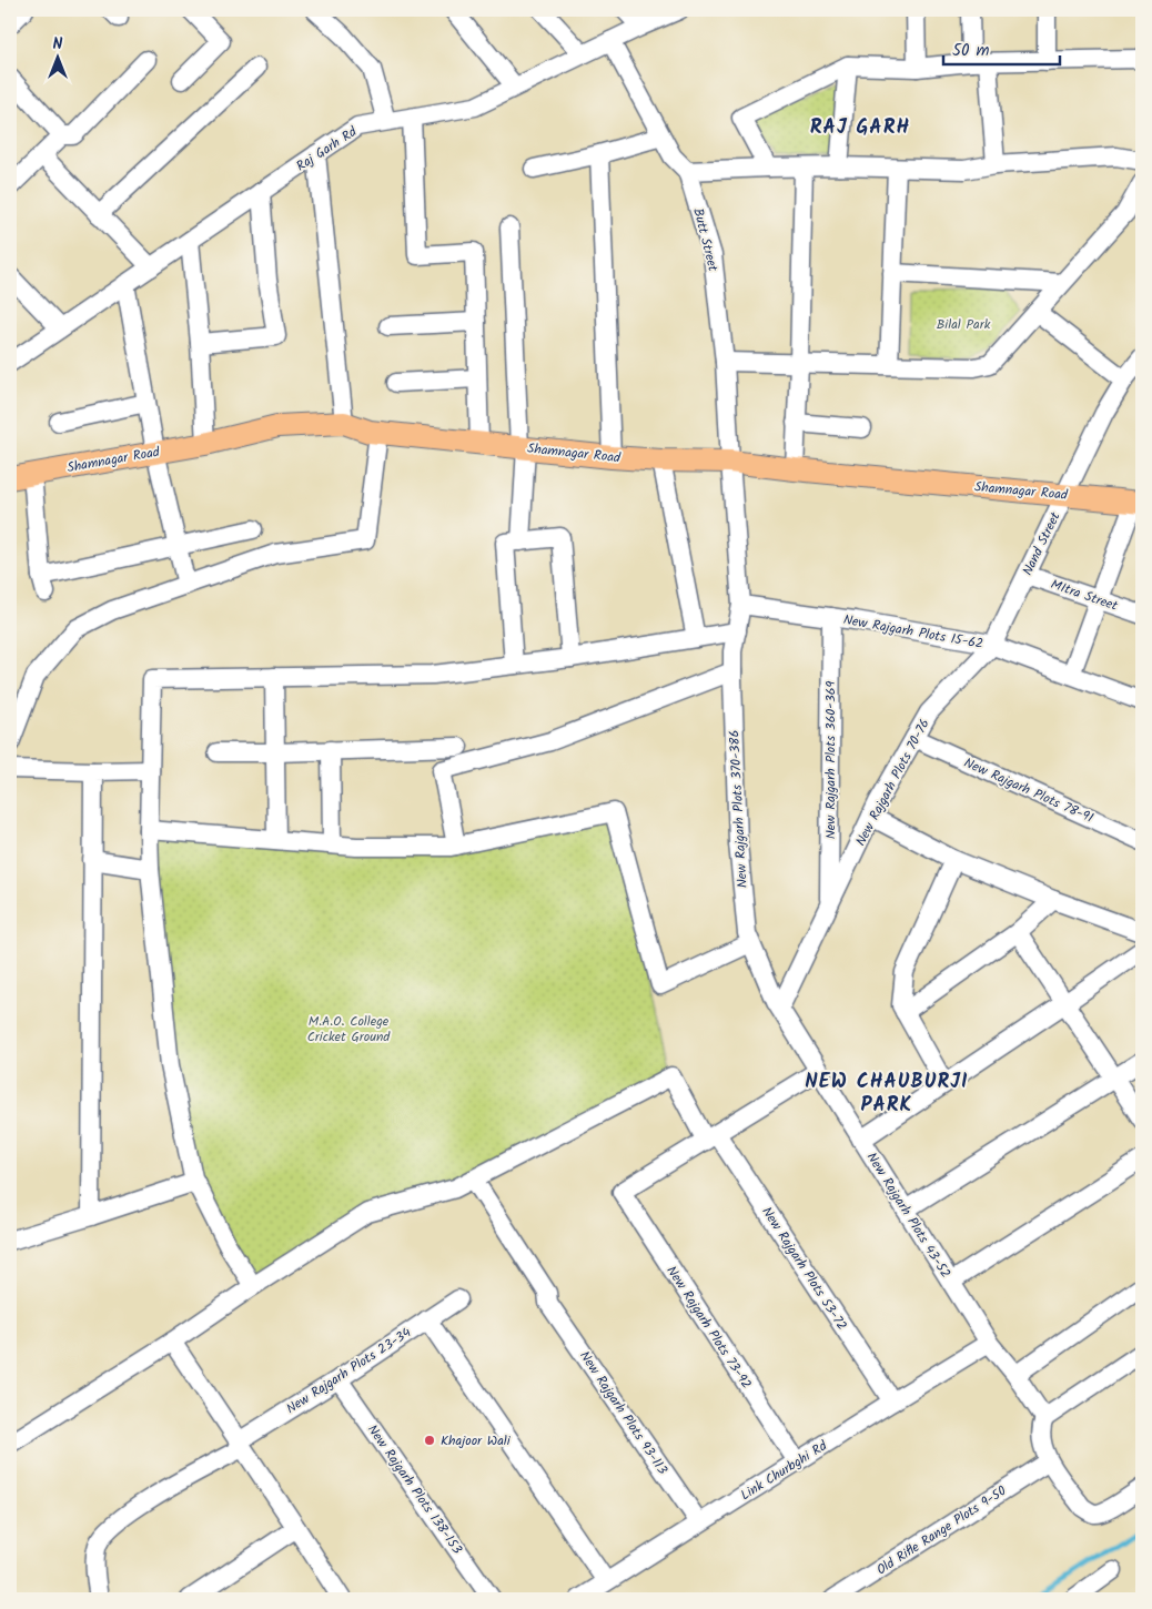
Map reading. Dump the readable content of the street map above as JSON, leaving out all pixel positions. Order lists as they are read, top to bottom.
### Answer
{
  "streets": {
    "main road": ["Shamnagar Road"],
    "street": [
      "Raj Garh Rd",
      "Butt Street",
      "Nand Street",
      "MItra Street",
      "New Rajgarh Plots 15-62",
      "New Rajgarh Plots 360-369",
      "New Rajgarh Plots 70-76",
      "New Rajgarh Plots 78-91",
      "New Rajgarh Plots 370-386",
      "New Rajgarh Plots 43-52",
      "New Rajgarh Plots 53-72",
      "New Rajgarh Plots 73-92",
      "New Rajgarh Plots 23-34",
      "New Rajgarh Plots 93-113",
      "Link Churbghi Rd",
      "New Rajgarh Plots 138-153",
      "Old Rifle Range Plots 9-50"
    ]
  },
  "crossings": [
    ["Raj Garh Rd", "Butt Street"],
    ["Butt Street", "Shamnagar Road"],
    ["Butt Street", "New Rajgarh Plots 15-62"],
    ["Butt Street", "New Rajgarh Plots 370-386"],
    ["Shamnagar Road", "Nand Street"],
    ["Nand Street", "MItra Street"],
    ["Nand Street", "New Rajgarh Plots 15-62"],
    ["Nand Street", "New Rajgarh Plots 70-76"],
    ["New Rajgarh Plots 15-62", "New Rajgarh Plots 360-369"],
    ["New Rajgarh Plots 15-62", "New Rajgarh Plots 70-76"],
    ["New Rajgarh Plots 15-62", "New Rajgarh Plots 370-386"],
    ["New Rajgarh Plots 360-369", "New Rajgarh Plots 70-76"],
    ["New Rajgarh Plots 70-76", "New Rajgarh Plots 78-91"],
    ["New Rajgarh Plots 70-76", "New Rajgarh Plots 370-386"],
    ["New Rajgarh Plots 70-76", "New Rajgarh Plots 43-52"],
    ["New Rajgarh Plots 370-386", "New Rajgarh Plots 43-52"],
    ["New Rajgarh Plots 43-52", "Link Churbghi Rd"],
    ["New Rajgarh Plots 53-72", "New Rajgarh Plots 73-92"],
    ["New Rajgarh Plots 53-72", "New Rajgarh Plots 93-113"],
    ["New Rajgarh Plots 53-72", "Link Churbghi Rd"],
    ["New Rajgarh Plots 73-92", "Link Churbghi Rd"],
    ["New Rajgarh Plots 23-34", "New Rajgarh Plots 138-153"],
    ["New Rajgarh Plots 93-113", "Link Churbghi Rd"]
  ],
  "districts": ["RAJ GARH", "NEW CHAUBURJI PARK"],
  "parks": ["Bilal Park", "M.A.O. College Cricket Ground"],
  "places": ["Khajoor Wali"],
  "scale_bar": "50 m",
  "north": "top"
}
